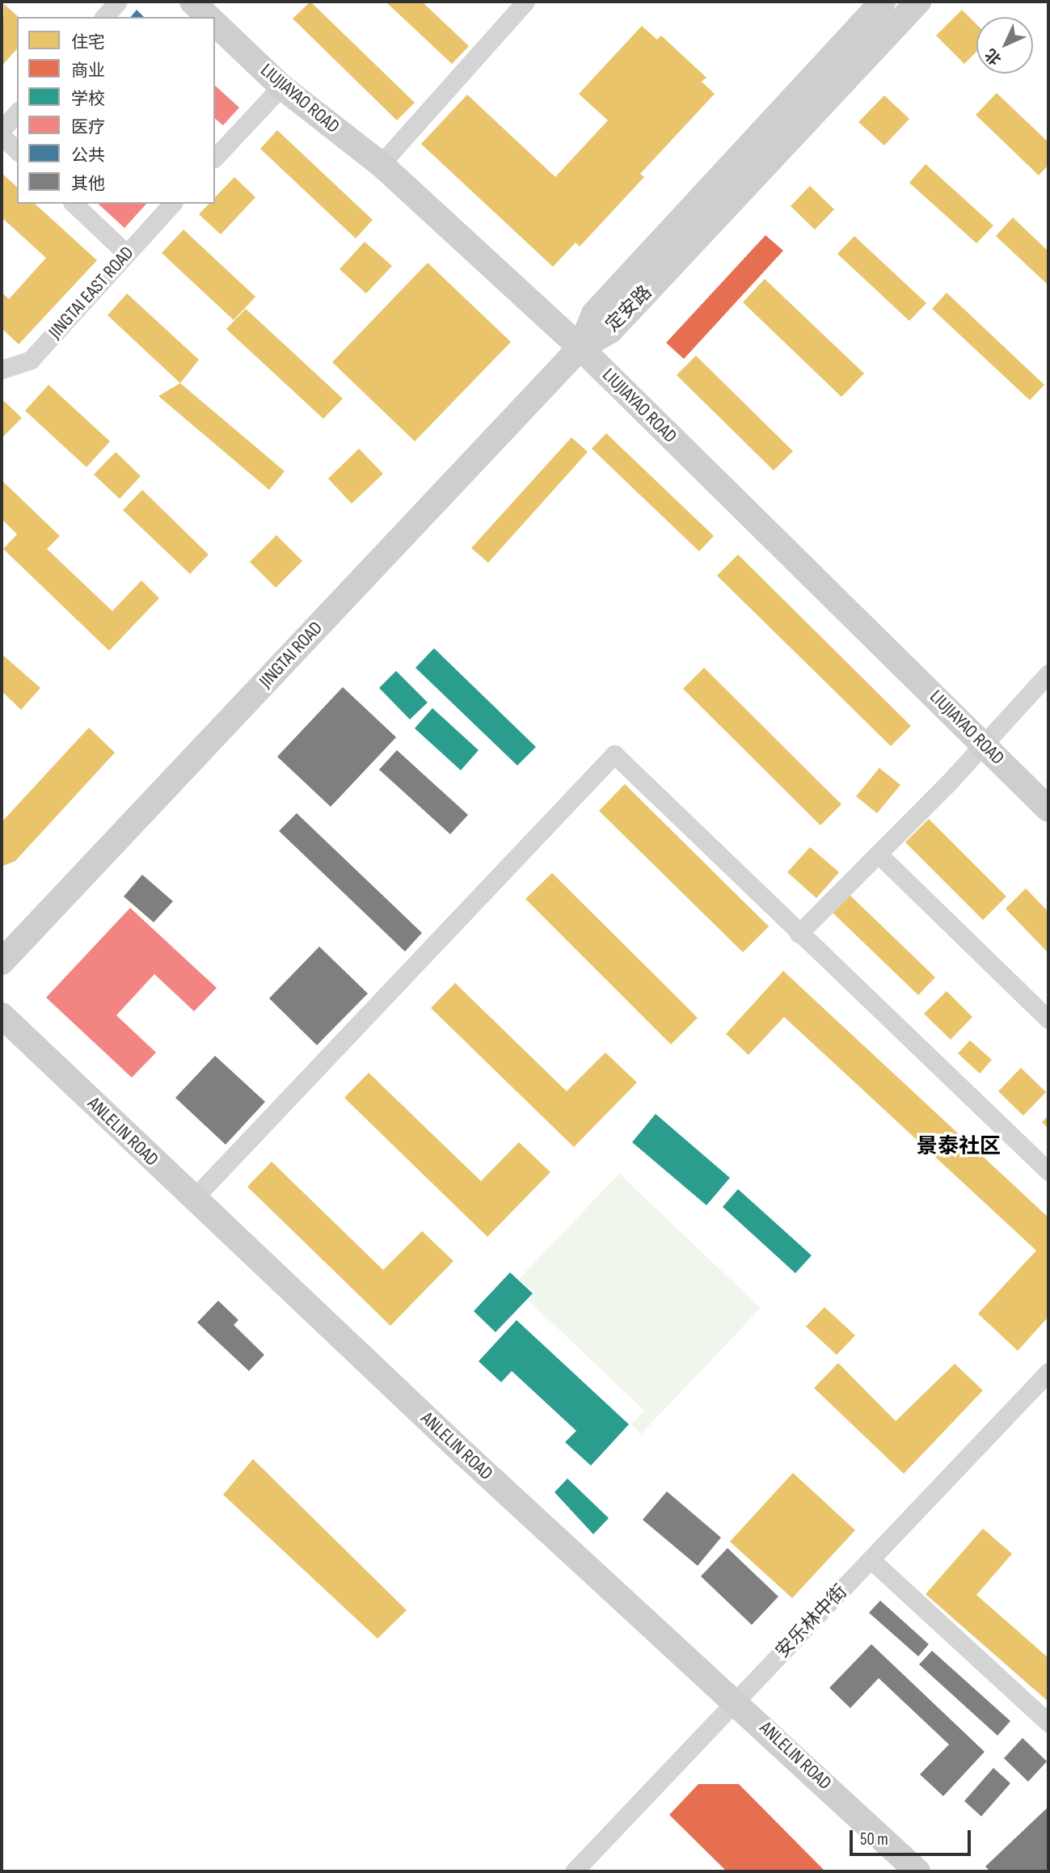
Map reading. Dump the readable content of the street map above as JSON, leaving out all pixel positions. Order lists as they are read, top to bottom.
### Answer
{
  "streets": {
    "street": [
      "LIUJIAYAO ROAD",
      "JINGTAI EAST ROAD",
      "定安路",
      "JINGTAI ROAD",
      "ANLELIN ROAD",
      "安乐林中街"
    ]
  },
  "crossings": [
    ["LIUJIAYAO ROAD", "定安路"],
    ["LIUJIAYAO ROAD", "JINGTAI ROAD"],
    ["定安路", "JINGTAI ROAD"],
    ["ANLELIN ROAD", "安乐林中街"]
  ],
  "districts": ["景泰社区"],
  "legend": [
    "住宅",
    "商业",
    "学校",
    "医疗",
    "公共",
    "其他"
  ],
  "scale_bar": "50 m",
  "north": "bottom left"
}
